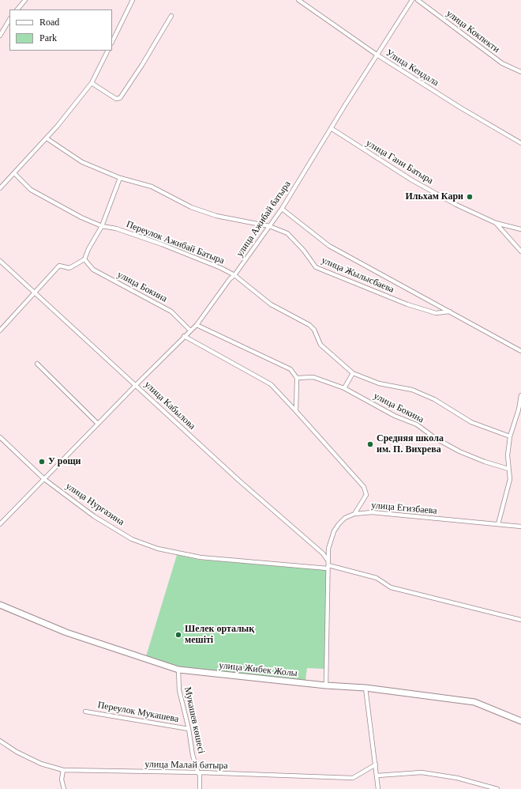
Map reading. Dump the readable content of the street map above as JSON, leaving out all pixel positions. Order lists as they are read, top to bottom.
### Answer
{
  "streets": {
    "main road": ["улица Жибек Жолы"],
    "street": [
      "улица Кокпекти",
      "Улица Кендала",
      "улица Гани Батыра",
      "улица Ажибай батыра",
      "Переулок Ажибай Батыра",
      "улица Жылысбаева",
      "улица Бокина",
      "улица Кабылова",
      "улица Нургазина",
      "улица Егизбаева",
      "Переулок Мукашева",
      "Мукашев көшесі",
      "улица Малай батыра"
    ]
  },
  "crossings": [
    ["Улица Кендала", "улица Ажибай батыра"],
    ["улица Гани Батыра", "улица Ажибай батыра"],
    ["улица Ажибай батыра", "Переулок Ажибай Батыра"],
    ["улица Ажибай батыра", "улица Жылысбаева"],
    ["улица Ажибай батыра", "улица Бокина"],
    ["улица Ажибай батыра", "улица Кабылова"],
    ["улица Ажибай батыра", "улица Нургазина"],
    ["улица Кабылова", "улица Нургазина"],
    ["улица Кабылова", "улица Егизбаева"],
    ["улица Нургазина", "улица Егизбаева"],
    ["улица Егизбаева", "улица Жибек Жолы"],
    ["улица Жибек Жолы", "Мукашев көшесі"],
    ["Переулок Мукашева", "Мукашев көшесі"],
    ["Мукашев көшесі", "улица Малай батыра"]
  ],
  "places": [
    "Ильхам Кари",
    "Средняя школа им. П. Вихрева",
    "У рощи",
    "Шелек орталық мешіті"
  ],
  "legend": ["Road", "Park"]
}
